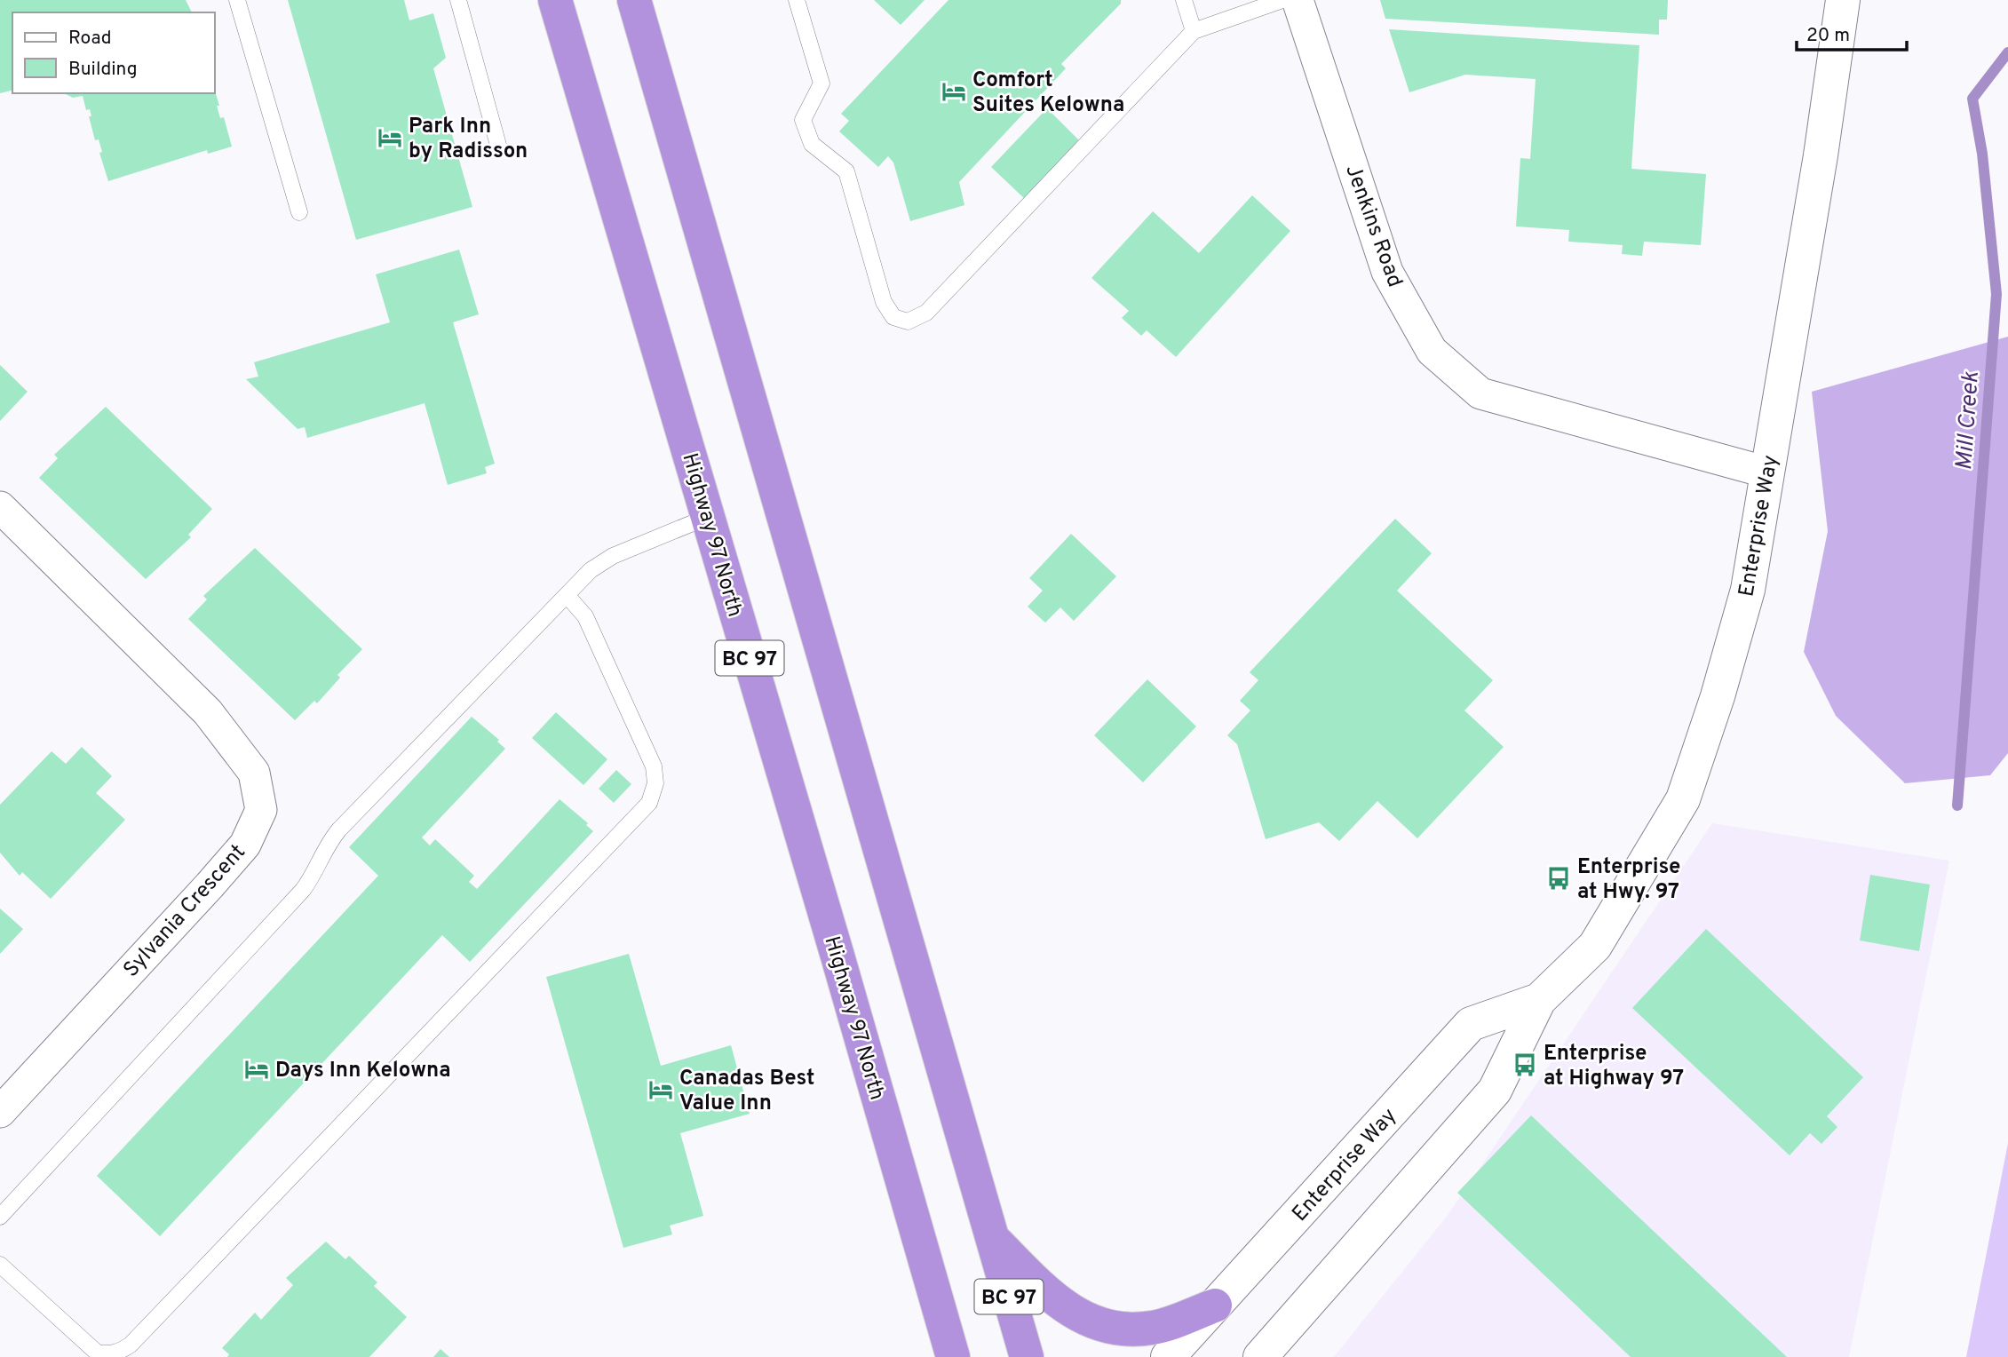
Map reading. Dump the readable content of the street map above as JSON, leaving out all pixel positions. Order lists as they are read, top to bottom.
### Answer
{
  "streets": {
    "highway": ["Highway 97 North", "BC 97"],
    "street": ["Jenkins Road", "Enterprise Way", "Sylvania Crescent"]
  },
  "crossings": [
    ["Jenkins Road", "Enterprise Way"]
  ],
  "water": ["Mill Creek"],
  "places": {
    "hotel": [
      "Comfort Suites Kelowna",
      "Park Inn by Radisson",
      "Days Inn Kelowna",
      "Canadas Best Value Inn"
    ],
    "bus stop": ["Enterprise at Hwy. 97", "Enterprise at Highway 97"]
  },
  "legend": ["Road", "Building"],
  "scale_bar": "20 m"
}
